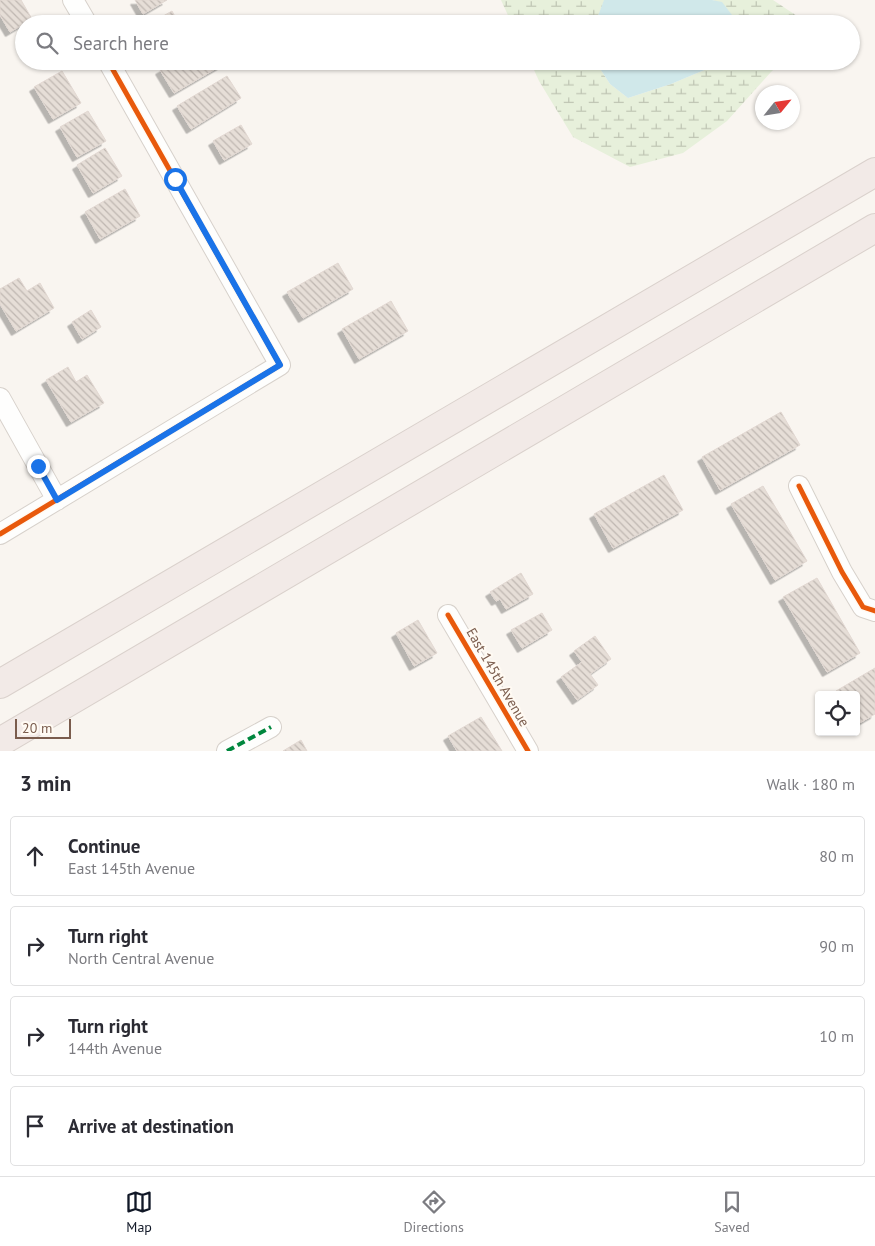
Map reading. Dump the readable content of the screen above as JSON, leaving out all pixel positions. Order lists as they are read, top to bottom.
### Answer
{
  "streets": {
    "street": ["East 145th Avenue"]
  },
  "scale_bar": "20 m",
  "north": "top right",
  "page": {
    "search": "Search here",
    "scale": "20 m",
    "heading": ["3 min", "Walk · 180 m"],
    "list": [
      ["Continue", "East 145th Avenue", "80 m"],
      ["Turn right", "North Central Avenue", "90 m"],
      ["Turn right", "144th Avenue", "10 m"],
      "Arrive at destination"
    ],
    "nav": ["Map", "Directions", "Saved"]
  }
}
